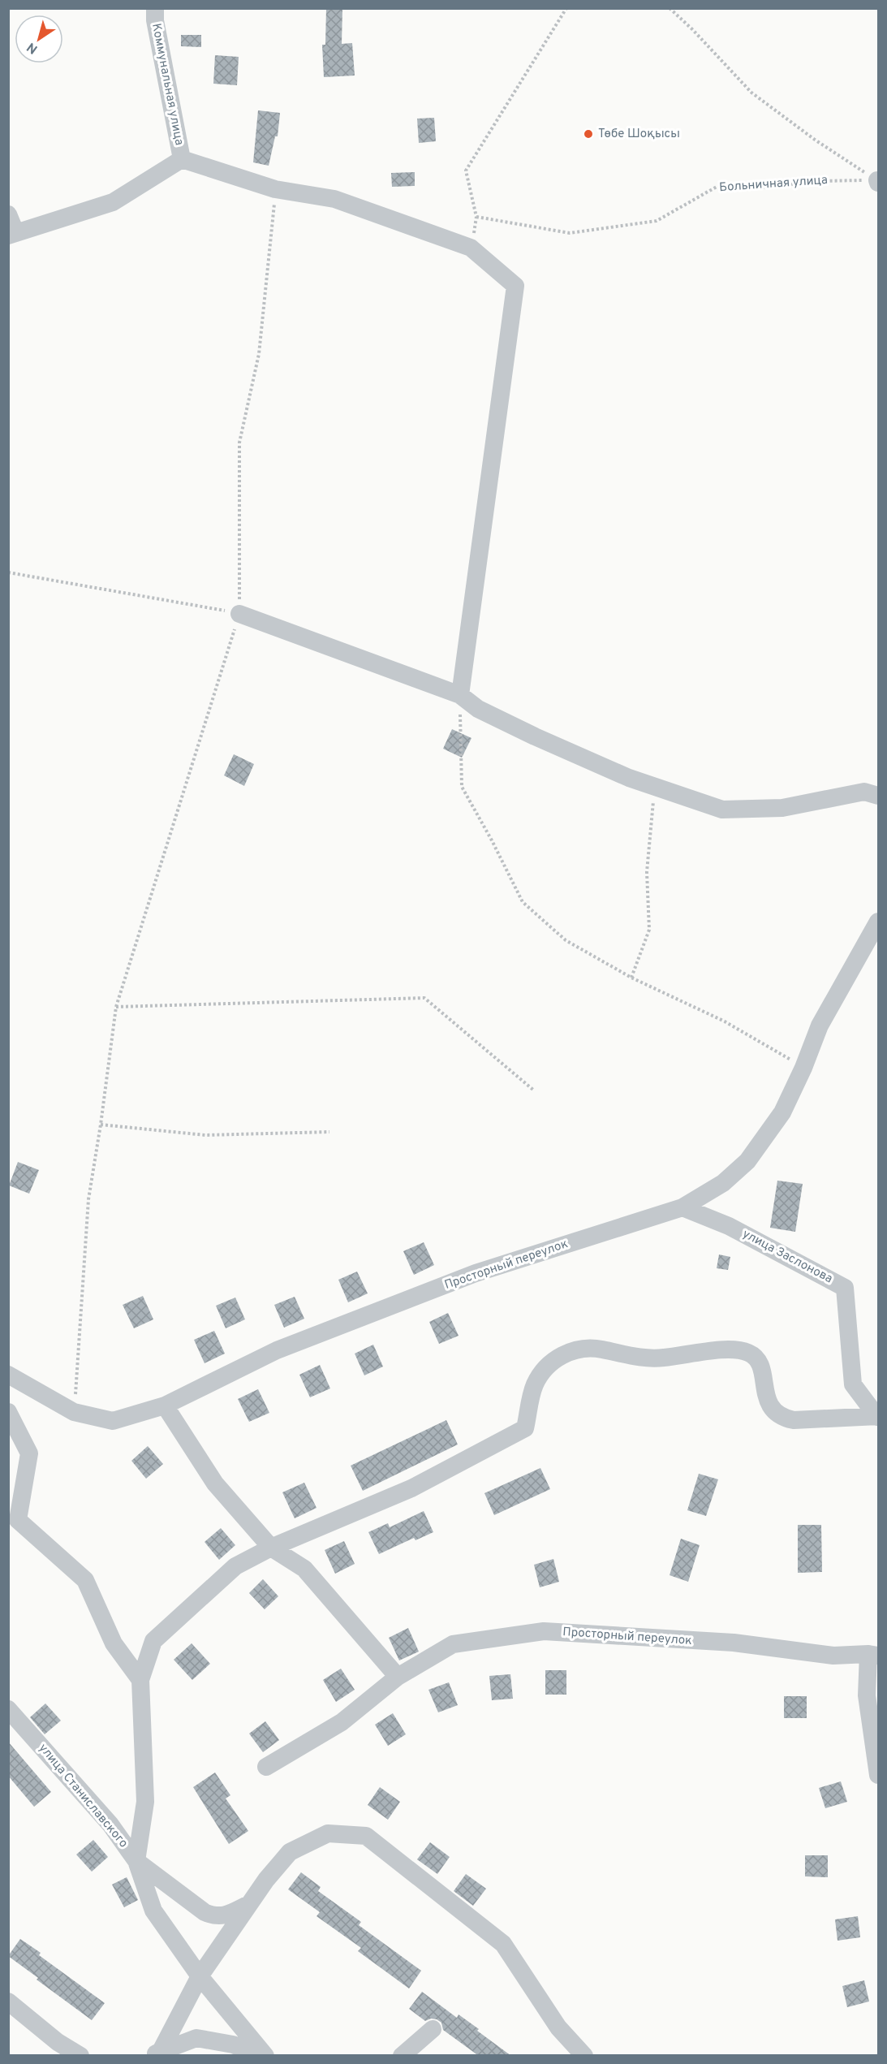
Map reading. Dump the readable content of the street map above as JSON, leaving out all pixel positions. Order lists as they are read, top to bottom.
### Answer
{
  "streets": {
    "street": [
      "Коммунальная улица",
      "улица Заслонова",
      "Просторный переулок",
      "улица Станиславского"
    ],
    "path": ["Больничная улица"]
  },
  "crossings": [
    ["улица Заслонова", "Просторный переулок"]
  ],
  "places": ["Төбе Шоқысы"],
  "north": "bottom left"
}
